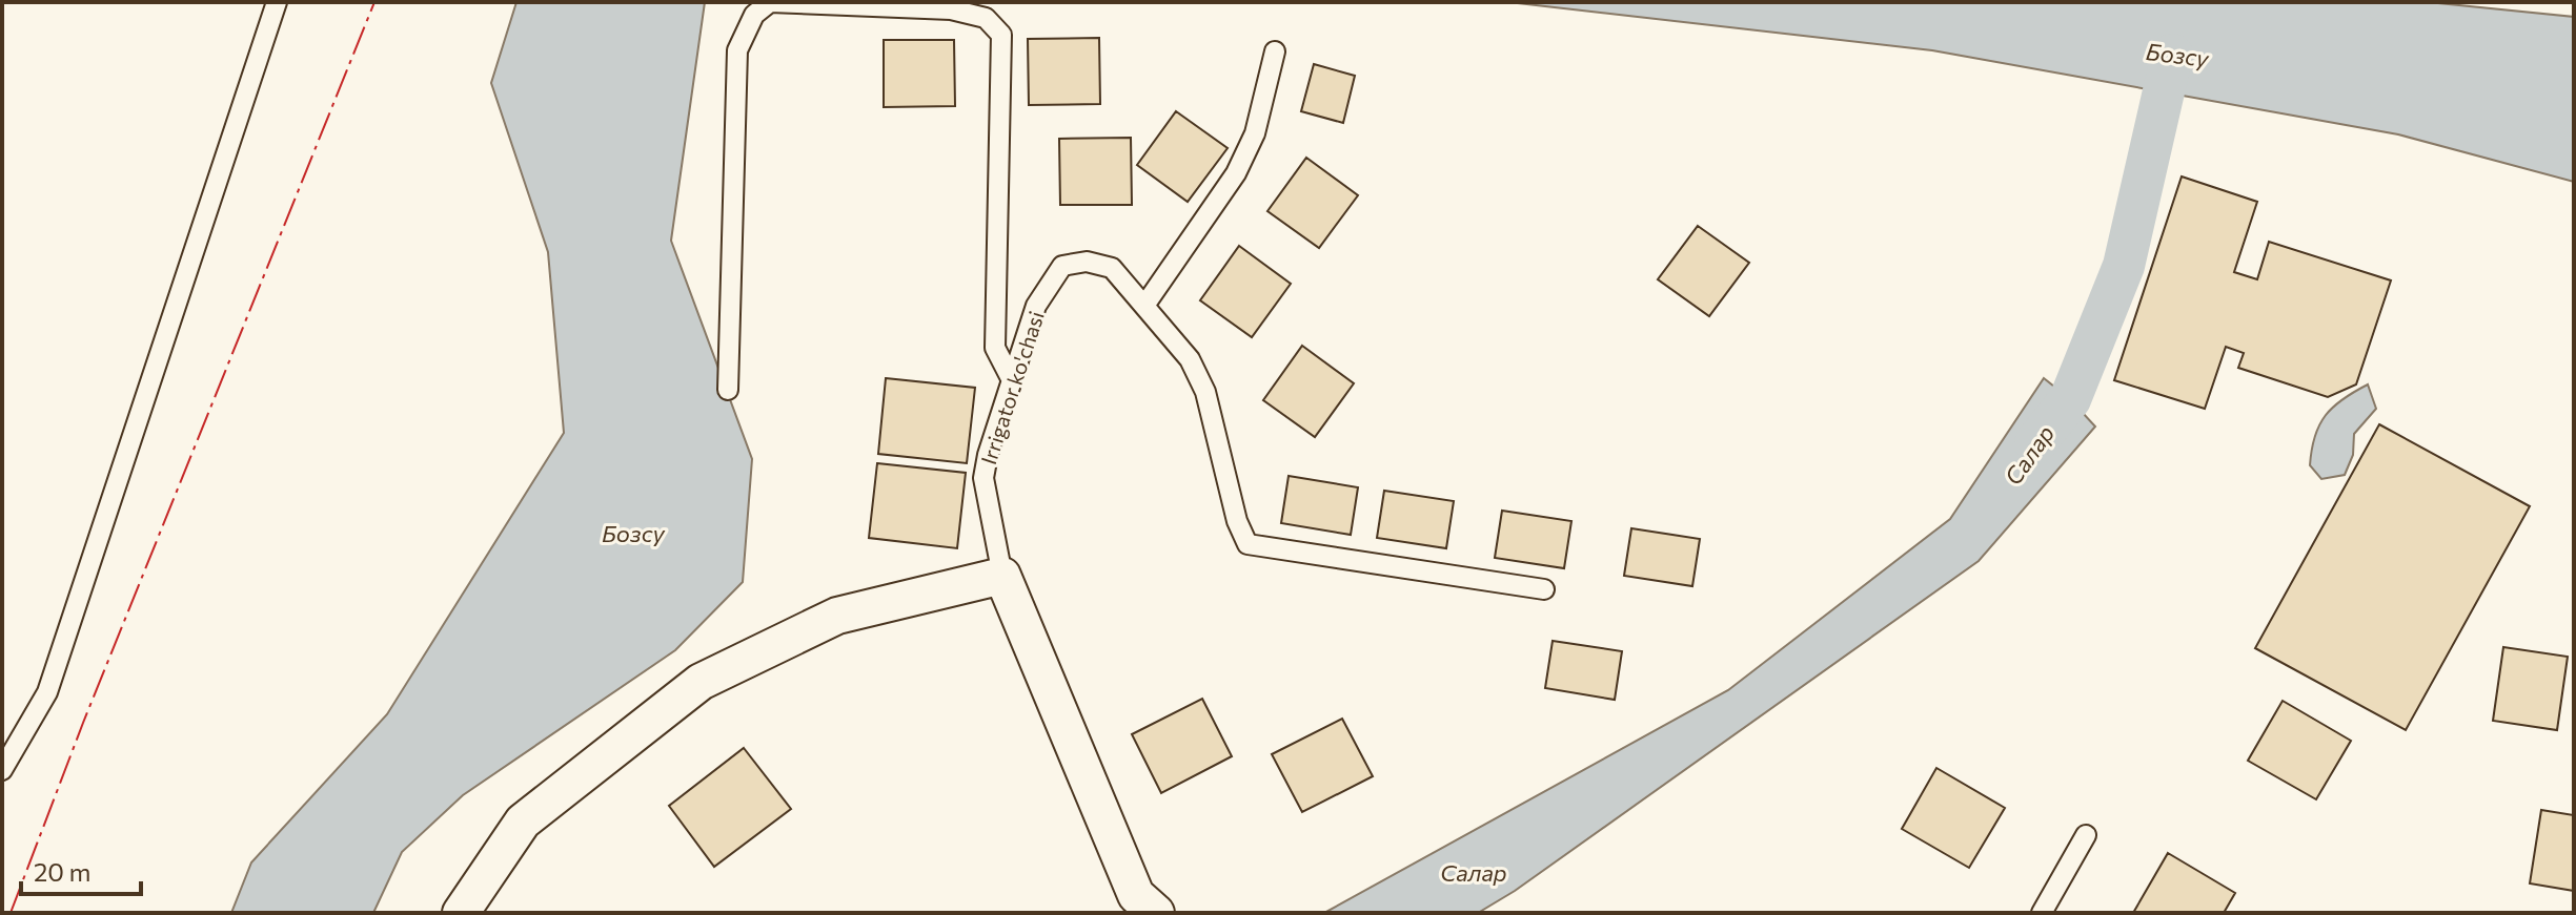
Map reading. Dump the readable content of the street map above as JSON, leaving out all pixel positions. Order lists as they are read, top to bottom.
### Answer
{
  "streets": {
    "street": ["Irrigator ko'chasi"]
  },
  "water": ["Бозсу", "Салар"],
  "scale_bar": "20 m"
}
